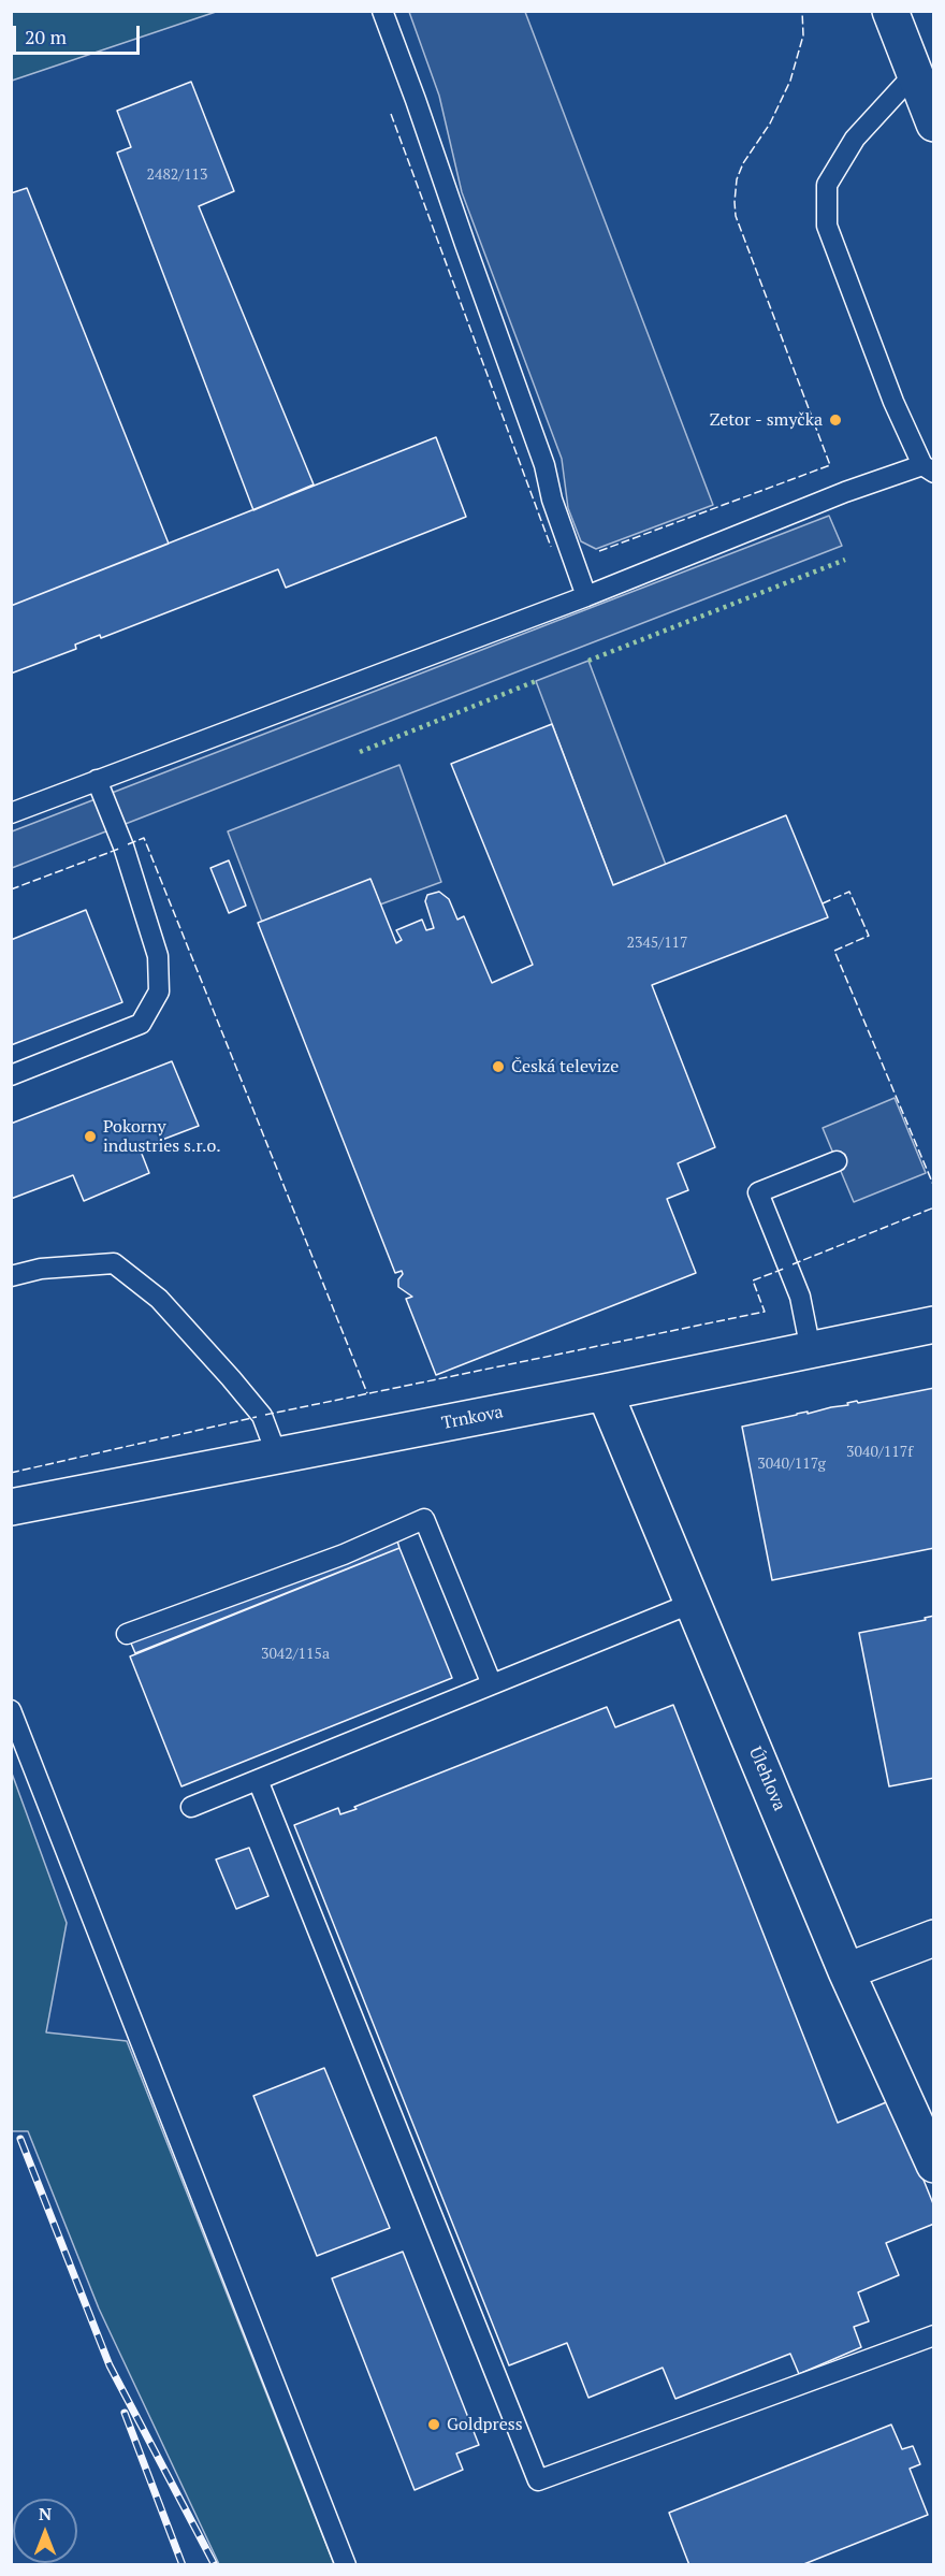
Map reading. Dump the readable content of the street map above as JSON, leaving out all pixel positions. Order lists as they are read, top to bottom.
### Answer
{
  "streets": {
    "street": ["Trnkova", "Úlehlova"]
  },
  "crossings": [
    ["Trnkova", "Úlehlova"]
  ],
  "places": [
    "Zetor - smyčka",
    "Česká televize",
    "Pokorny industries s.r.o.",
    "Goldpress"
  ],
  "house_numbers": [
    "2482/113",
    "2345/117",
    "3040/117f",
    "3040/117g",
    "3042/115a"
  ],
  "scale_bar": "20 m",
  "north": "top"
}
